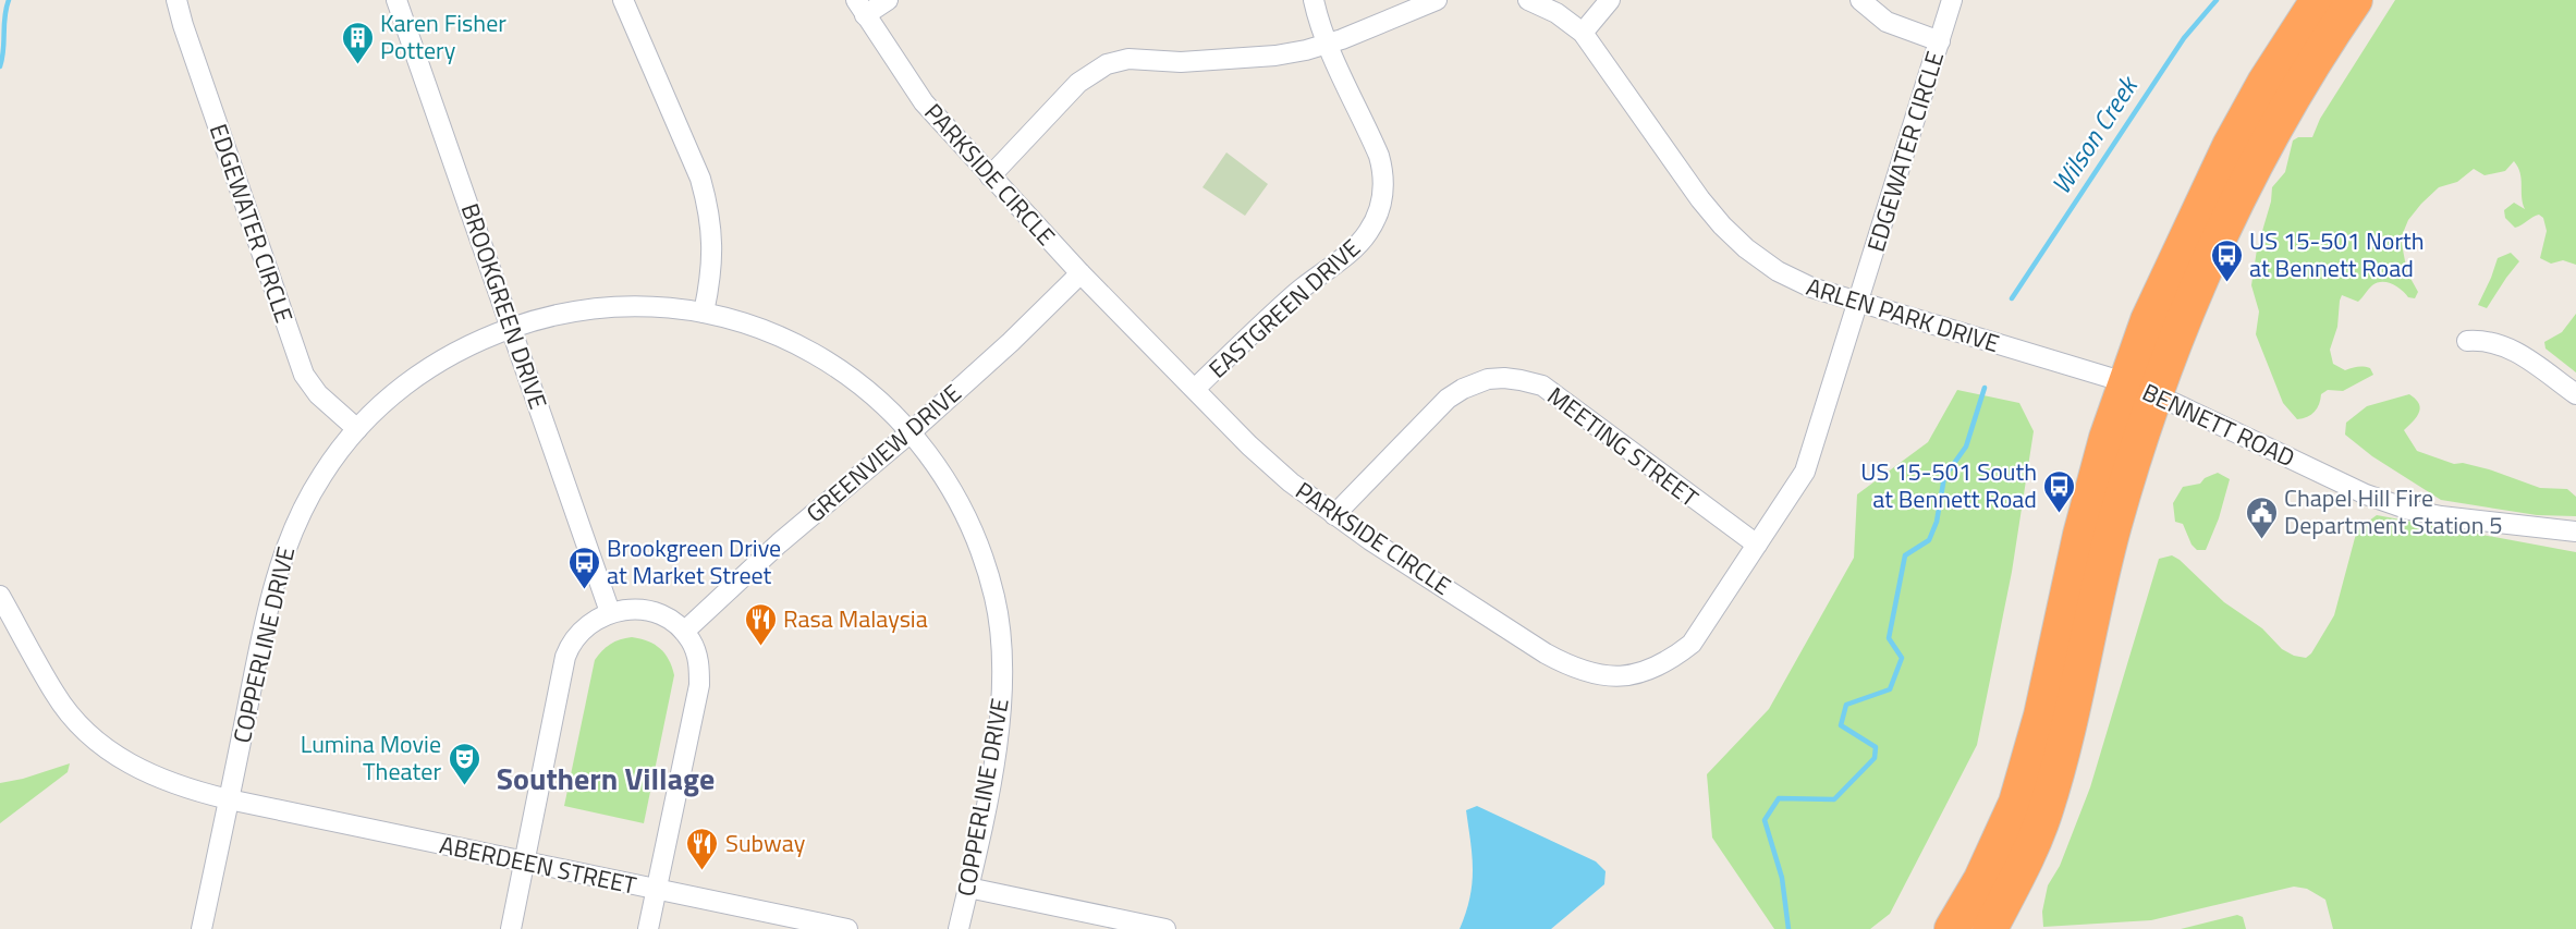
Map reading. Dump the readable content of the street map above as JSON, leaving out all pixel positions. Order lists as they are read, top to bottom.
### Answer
{
  "streets": {
    "street": [
      "EDGEWATER CIRCLE",
      "PARKSIDE CIRCLE",
      "BROOKGREEN DRIVE",
      "EASTGREEN DRIVE",
      "ARLEN PARK DRIVE",
      "BENNETT ROAD",
      "MEETING STREET",
      "GREENVIEW DRIVE",
      "COPPERLINE DRIVE",
      "ABERDEEN STREET"
    ]
  },
  "crossings": [
    ["EDGEWATER CIRCLE", "PARKSIDE CIRCLE"],
    ["EDGEWATER CIRCLE", "ARLEN PARK DRIVE"],
    ["EDGEWATER CIRCLE", "COPPERLINE DRIVE"],
    ["PARKSIDE CIRCLE", "EASTGREEN DRIVE"],
    ["PARKSIDE CIRCLE", "ARLEN PARK DRIVE"],
    ["PARKSIDE CIRCLE", "MEETING STREET"],
    ["PARKSIDE CIRCLE", "GREENVIEW DRIVE"],
    ["BROOKGREEN DRIVE", "COPPERLINE DRIVE"],
    ["ARLEN PARK DRIVE", "BENNETT ROAD"],
    ["GREENVIEW DRIVE", "COPPERLINE DRIVE"],
    ["COPPERLINE DRIVE", "ABERDEEN STREET"]
  ],
  "districts": ["Southern Village"],
  "water": ["Wilson Creek"],
  "places": {
    "building": ["Karen Fisher Pottery"],
    "bus stop": ["US 15-501 North at Bennett Road", "US 15-501 South at Bennett Road", "Brookgreen Drive at Market Street"],
    "public building": ["Chapel Hill Fire Department Station 5"],
    "restaurant": ["Rasa Malaysia", "Subway"],
    "theatre": ["Lumina Movie Theater"]
  }
}
